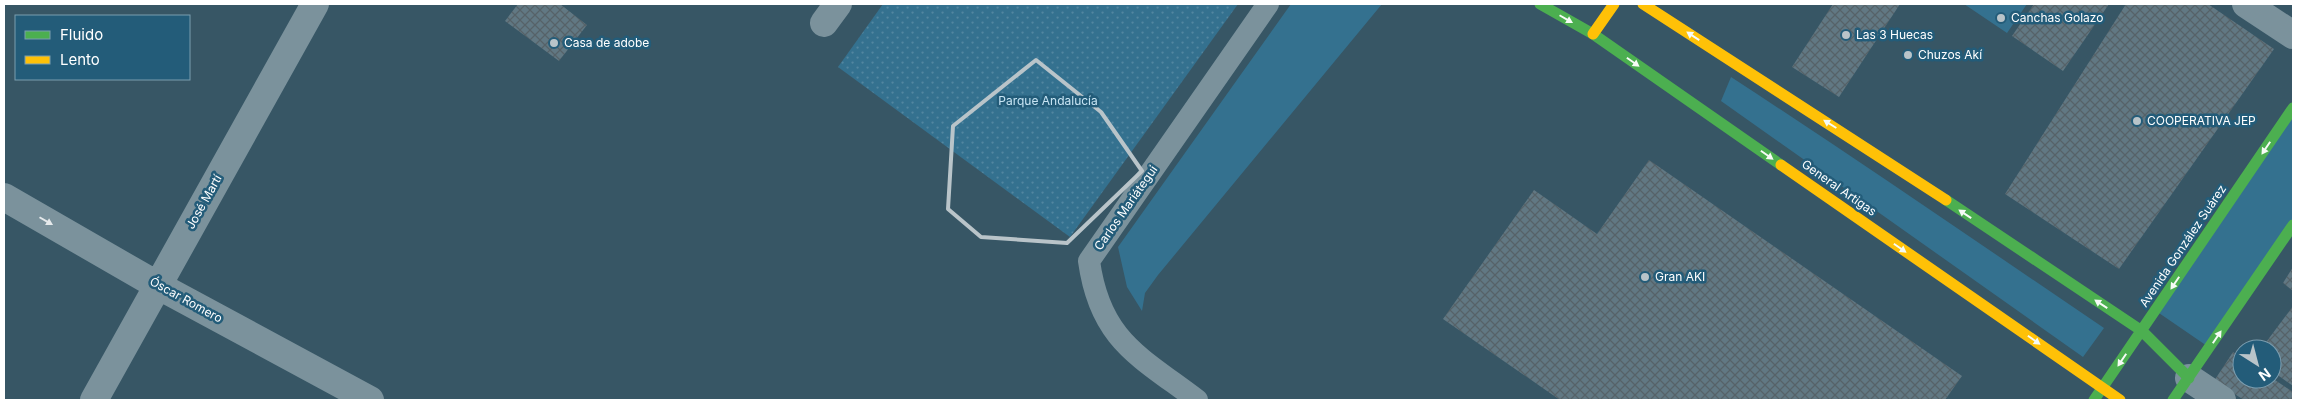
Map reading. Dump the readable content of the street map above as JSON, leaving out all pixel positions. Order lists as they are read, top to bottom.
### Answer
{
  "streets": {
    "street": [
      "General Artigas",
      "José Martí",
      "Avenida González Suárez",
      "Óscar Romero"
    ],
    "lane": ["Carlos Mariátegui"]
  },
  "crossings": [
    ["General Artigas", "Avenida González Suárez"],
    ["José Martí", "Óscar Romero"]
  ],
  "one_way": ["Óscar Romero"],
  "parks": ["Parque Andalucía"],
  "places": [
    "Canchas Golazo",
    "Las 3 Huecas",
    "Casa de adobe",
    "Chuzos Akí",
    "COOPERATIVA JEP",
    "Gran AKI"
  ],
  "legend": ["Fluido", "Lento"],
  "north": "bottom right"
}
